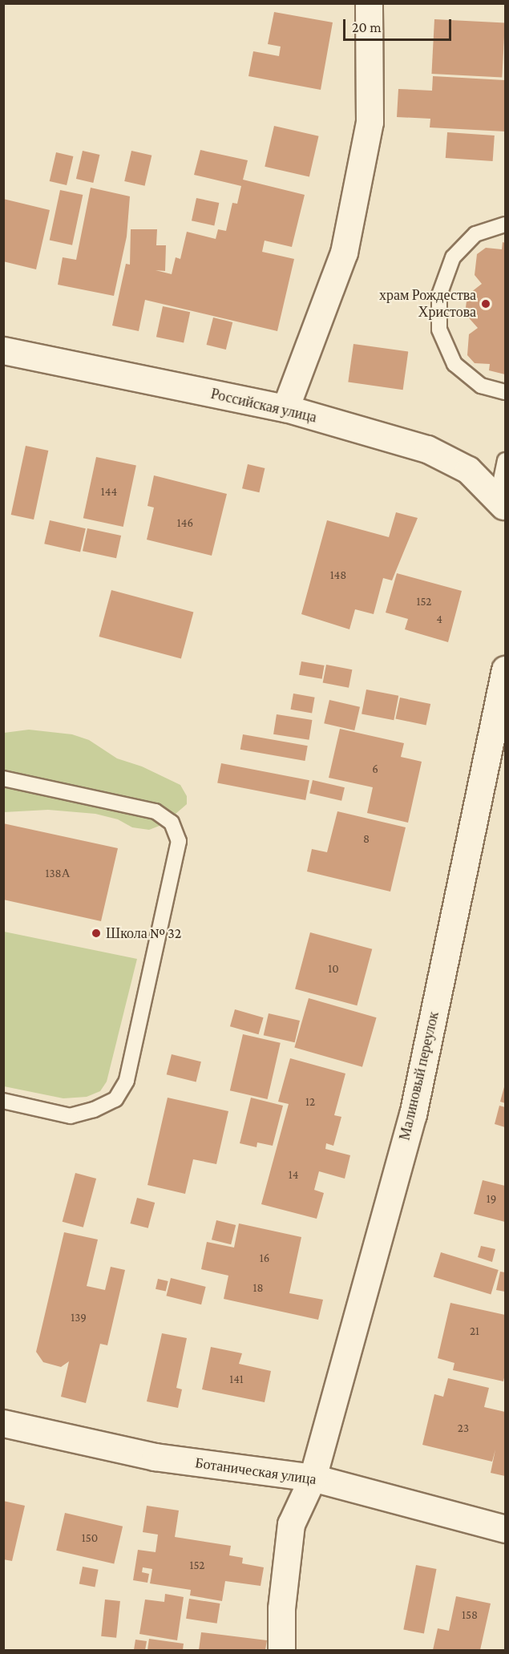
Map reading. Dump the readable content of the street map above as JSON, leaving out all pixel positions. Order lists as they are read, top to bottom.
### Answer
{
  "streets": {
    "street": ["Российская улица", "Малиновый переулок", "Ботаническая улица"]
  },
  "crossings": [
    ["Малиновый переулок", "Ботаническая улица"]
  ],
  "places": ["храм Рождества Христова", "Школа № 32"],
  "house_numbers": [
    "144",
    "146",
    "148",
    "152",
    "4",
    "6",
    "8",
    "138А",
    "10",
    "12",
    "14",
    "19",
    "16",
    "18",
    "139",
    "21",
    "141",
    "23",
    "150",
    "152",
    "158"
  ],
  "scale_bar": "20 m"
}
